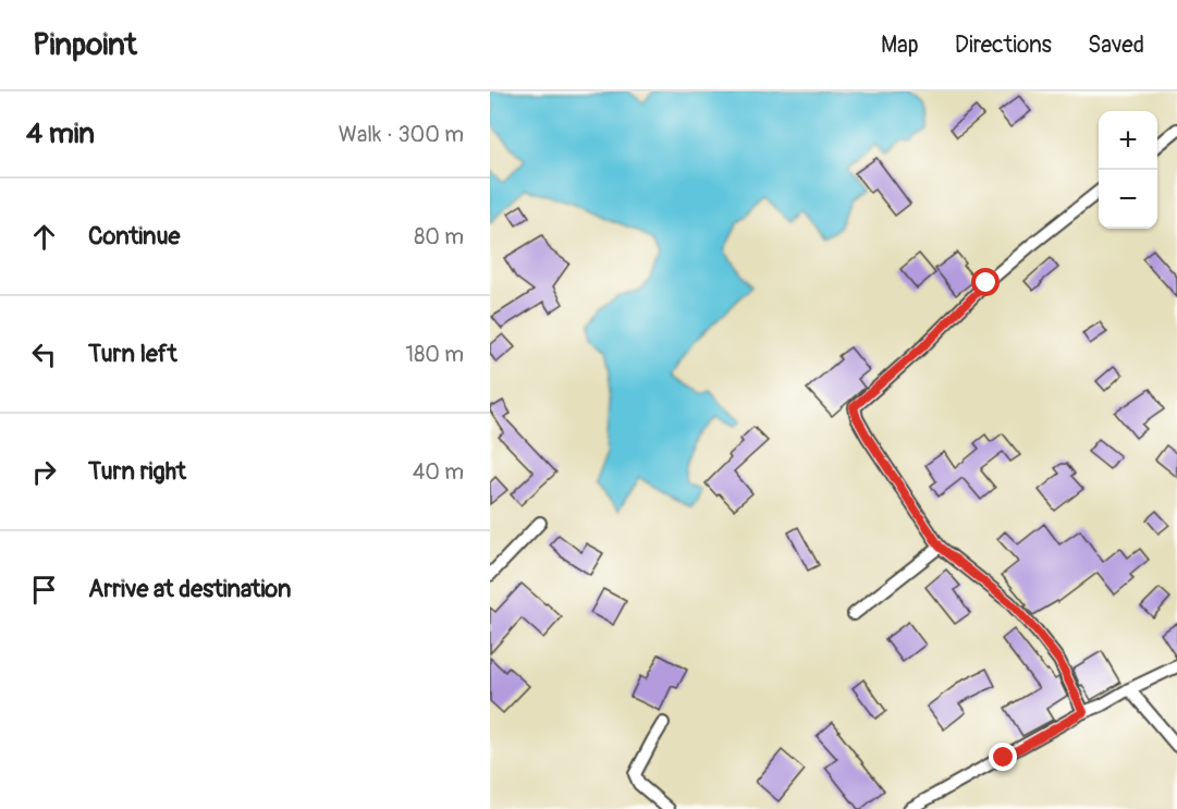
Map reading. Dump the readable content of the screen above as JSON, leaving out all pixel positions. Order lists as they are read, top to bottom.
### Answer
{
  "page": {
    "header": "Pinpoint",
    "nav": ["Map", "Directions", "Saved"],
    "heading": ["4 min", "Walk · 300 m"],
    "map_buttons": ["+", "−"],
    "list": [
      ["Continue", "80 m"],
      ["Turn left", "180 m"],
      ["Turn right", "40 m"],
      "Arrive at destination"
    ]
  }
}
